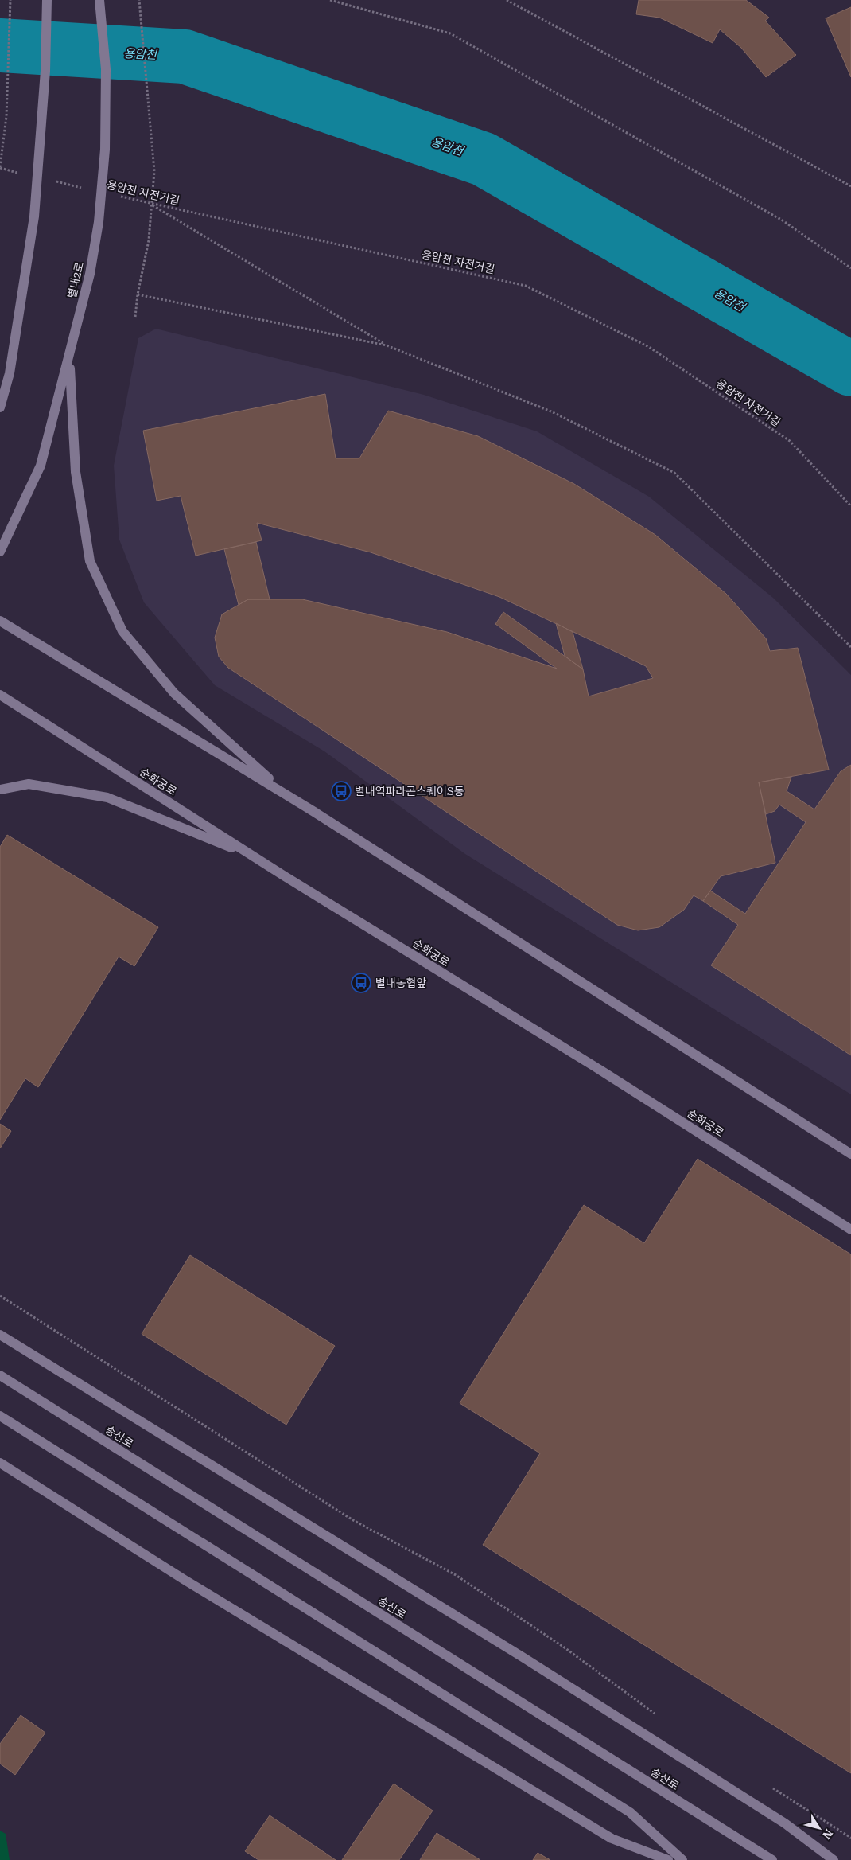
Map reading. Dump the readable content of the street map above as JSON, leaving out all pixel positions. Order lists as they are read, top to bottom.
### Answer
{
  "streets": {
    "street": ["별내2로", "순화궁로", "송산로"],
    "path": ["용암천 자전거길"]
  },
  "water": ["용암천"],
  "places": {
    "bus stop": ["별내역파라곤스퀘어S동", "별내농협앞"]
  },
  "north": "bottom right"
}
